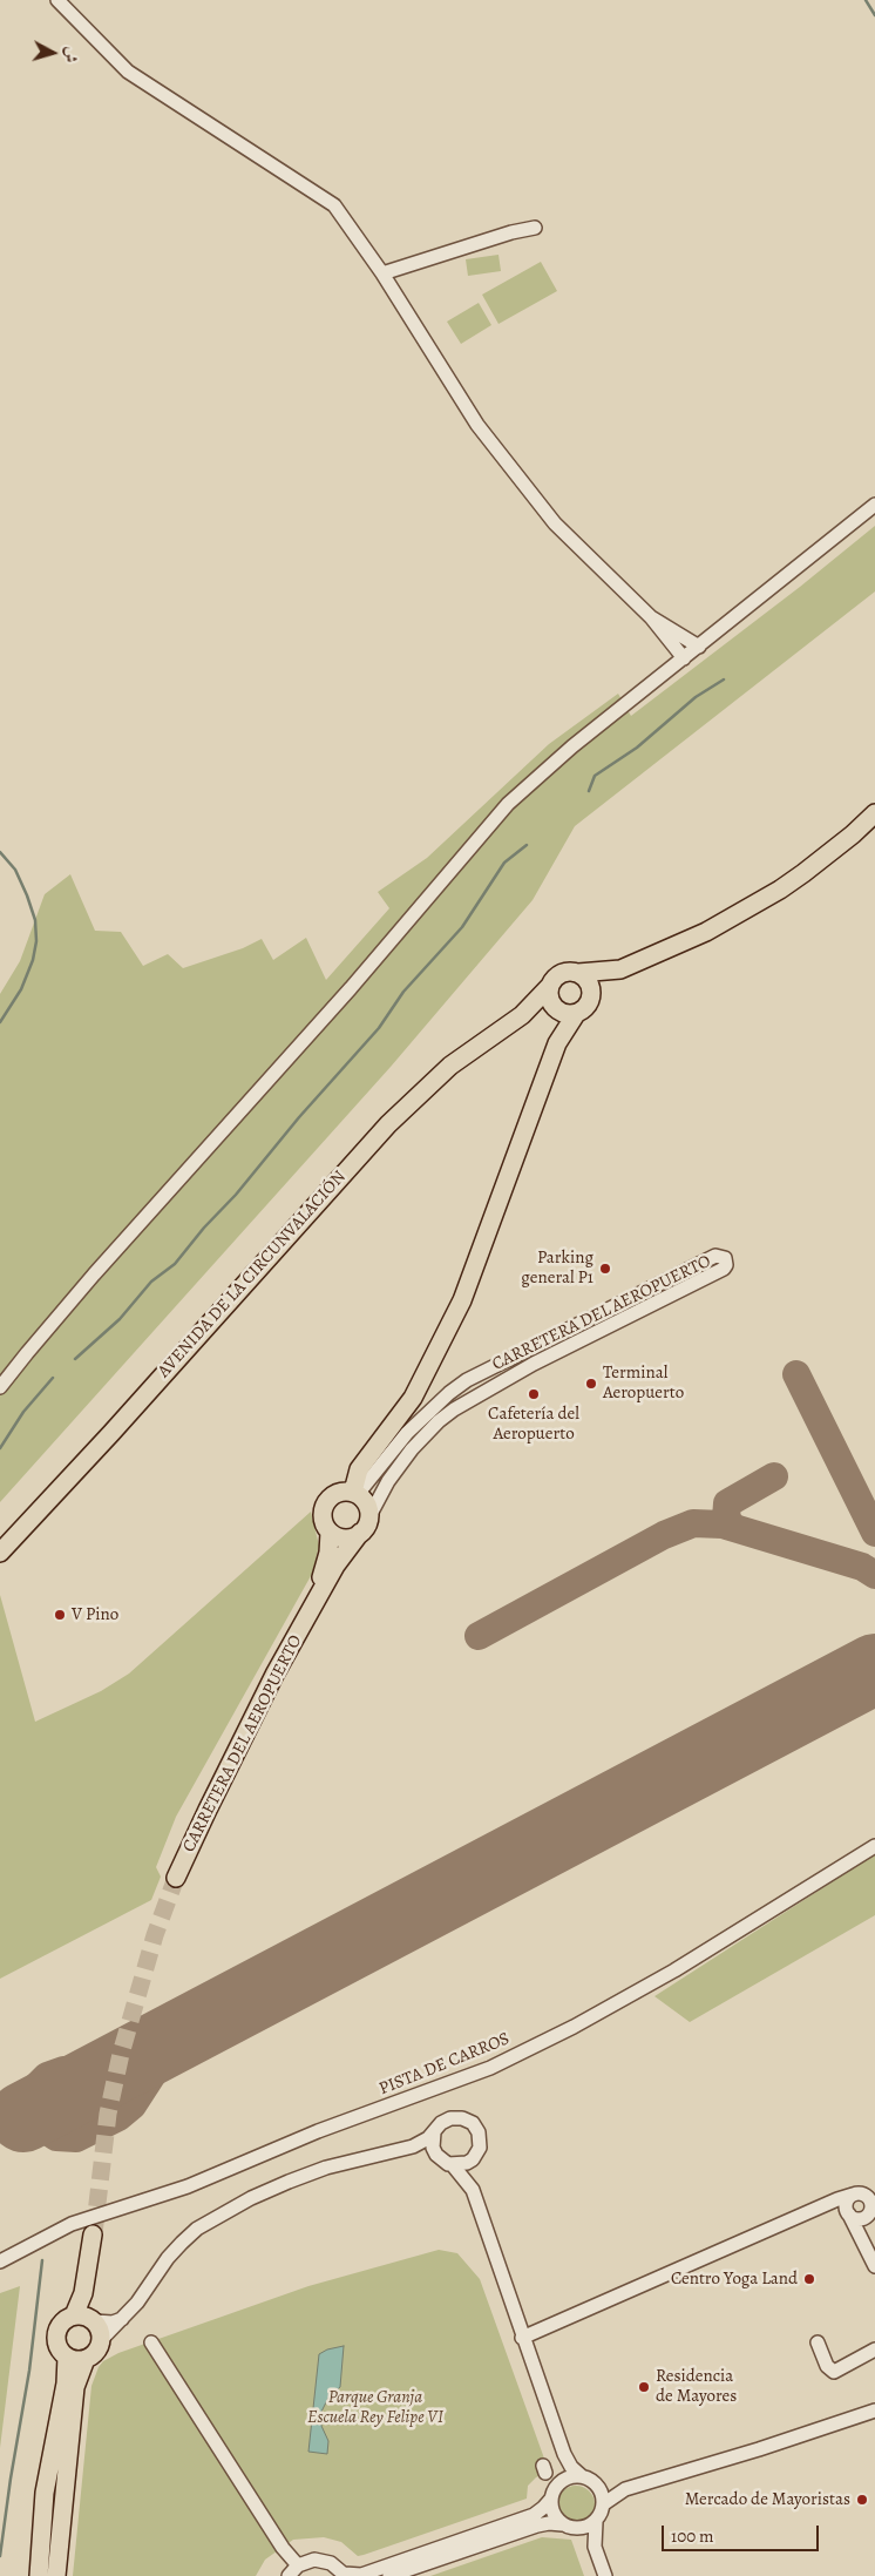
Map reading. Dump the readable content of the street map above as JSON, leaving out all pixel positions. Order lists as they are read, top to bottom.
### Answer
{
  "streets": {
    "main road": ["AVENIDA DE LA CIRCUNVALACIÓN", "CARRETERA DEL AEROPUERTO"],
    "street": ["PISTA DE CARROS"]
  },
  "parks": ["Parque Granja Escuela Rey Felipe VI"],
  "places": [
    "Parking general P1",
    "Terminal Aeropuerto",
    "Cafetería del Aeropuerto",
    "V Pino",
    "Centro Yoga Land",
    "Residencia de Mayores",
    "Mercado de Mayoristas"
  ],
  "scale_bar": "100 m",
  "north": "right"
}
